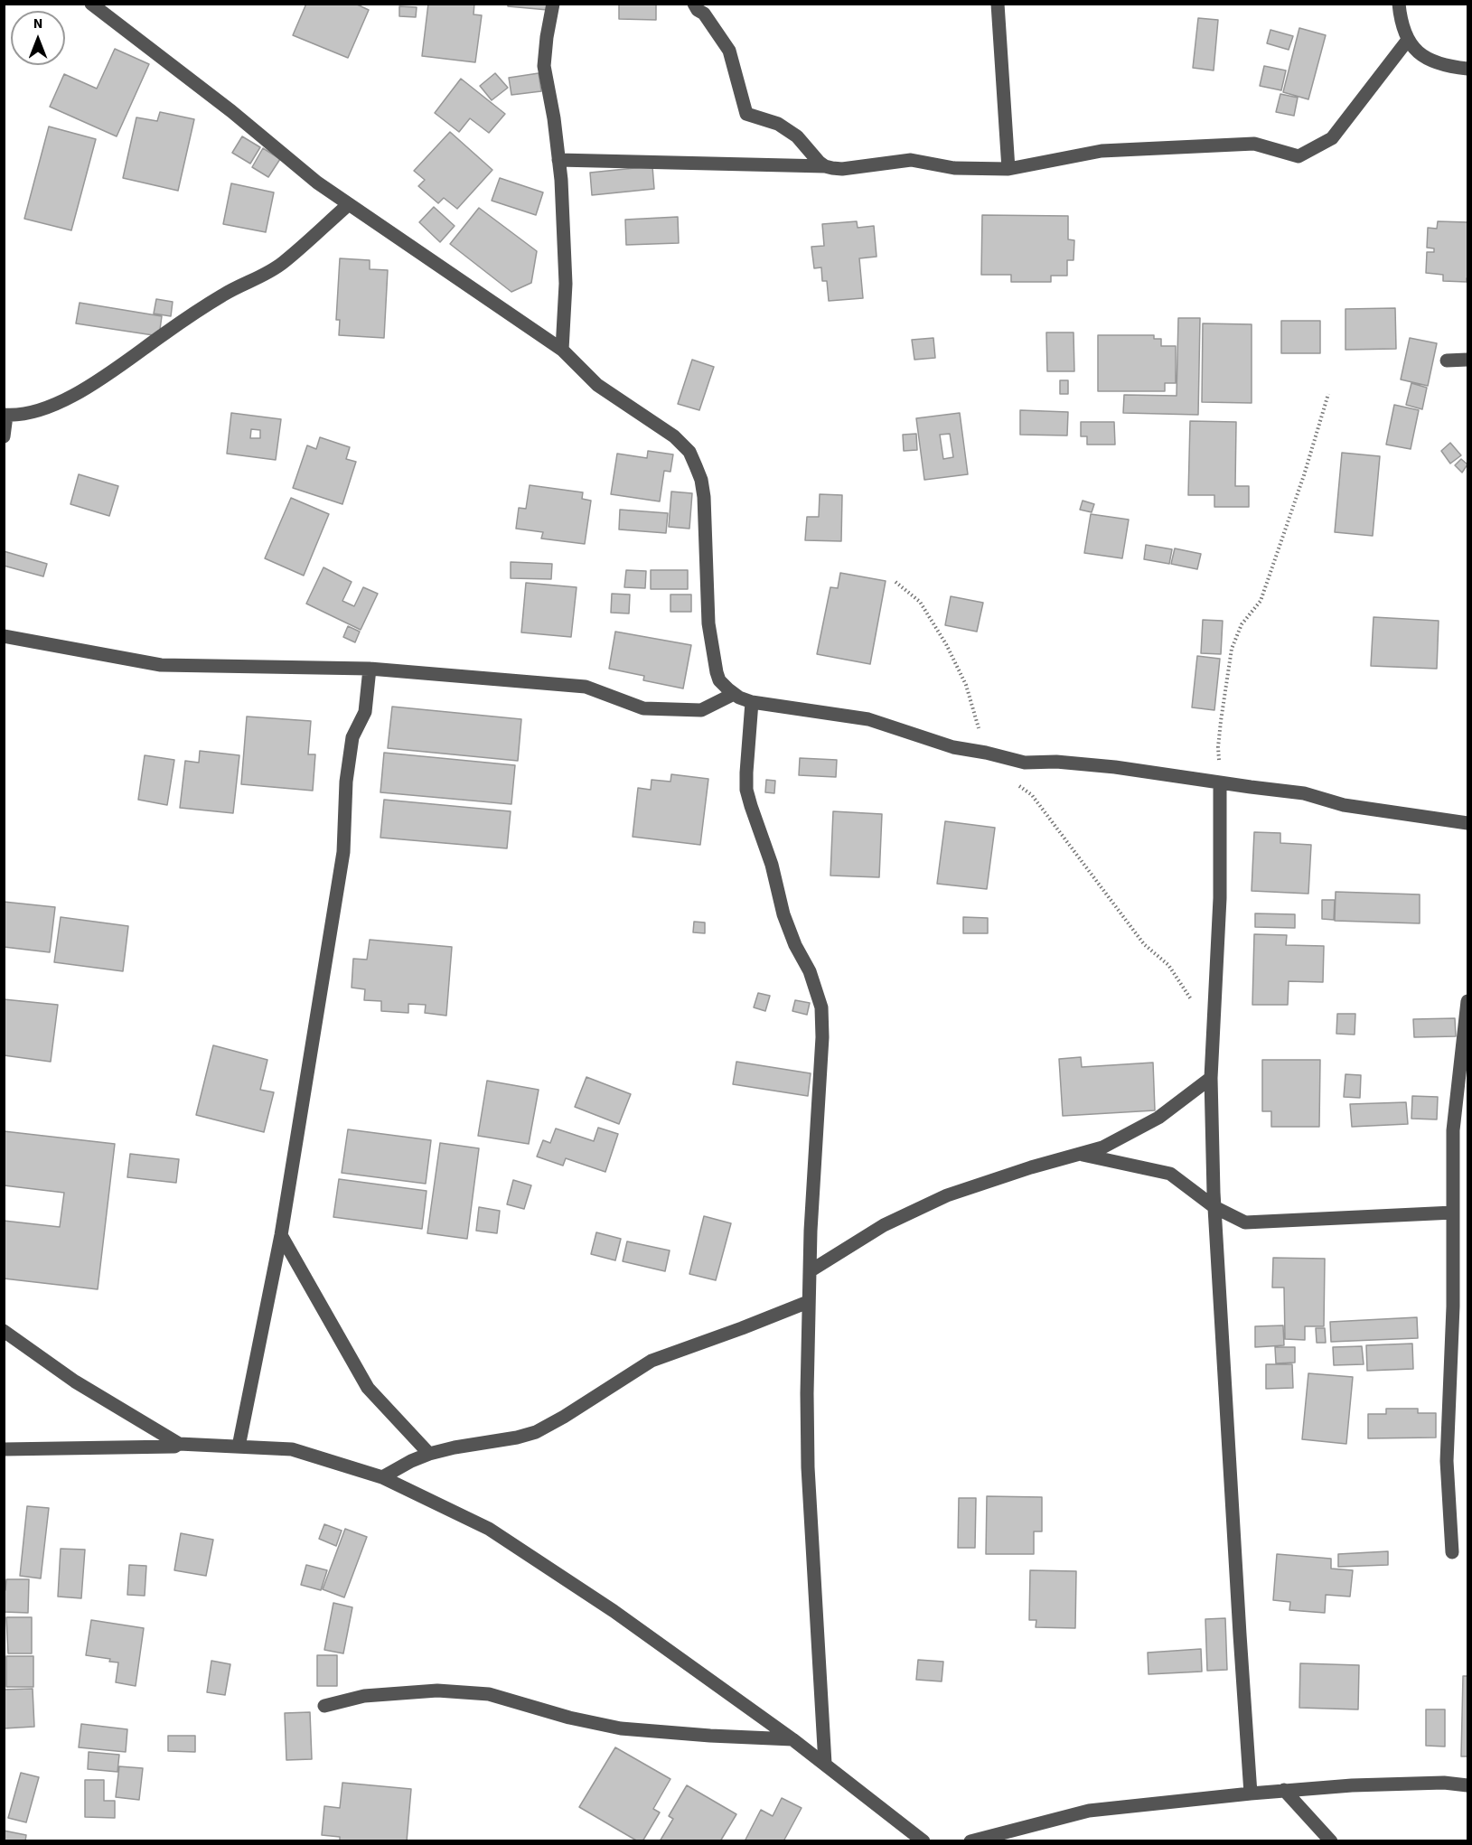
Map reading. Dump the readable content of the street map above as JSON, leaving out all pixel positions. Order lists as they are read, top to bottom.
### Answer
{
  "north": "top"
}
